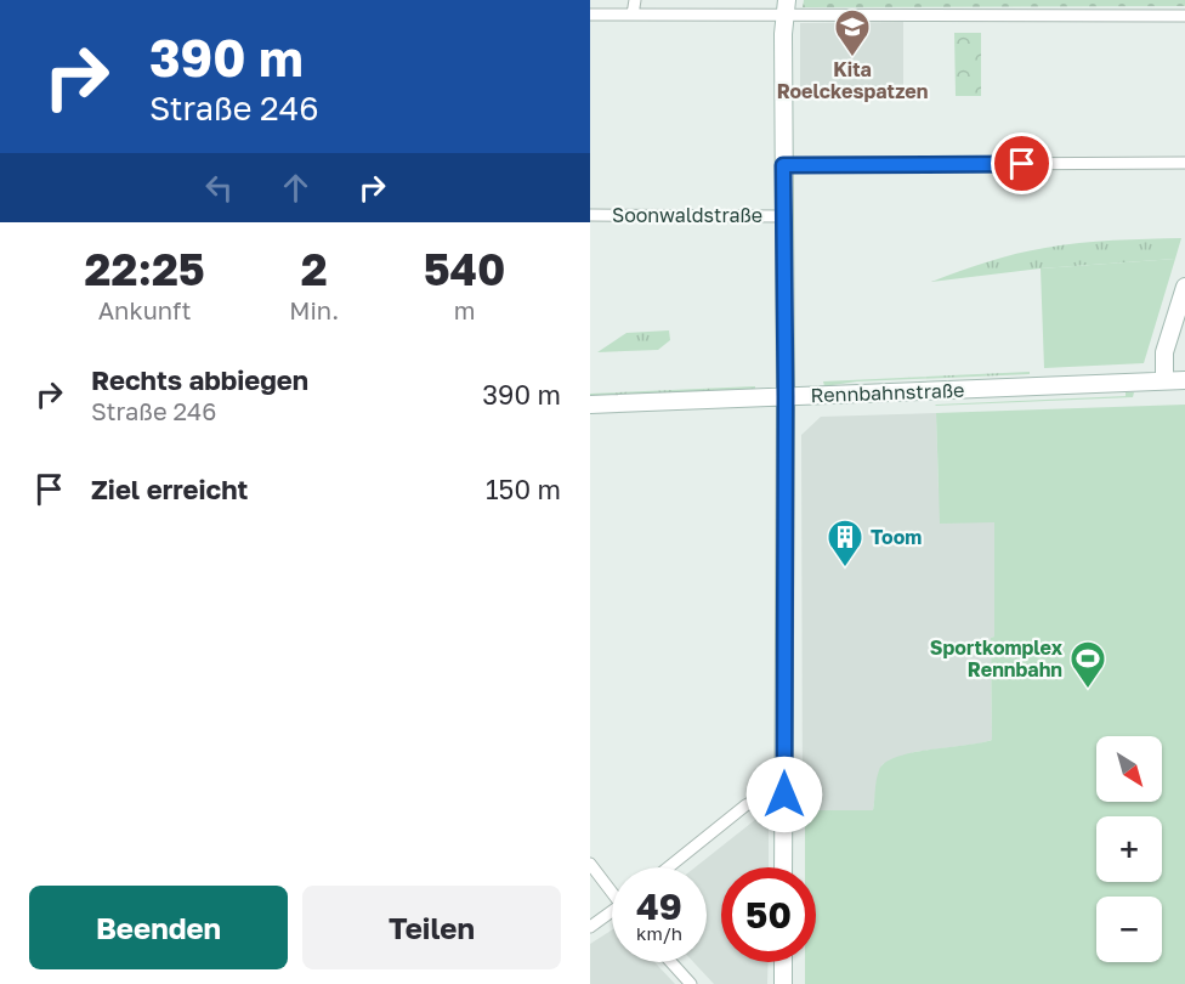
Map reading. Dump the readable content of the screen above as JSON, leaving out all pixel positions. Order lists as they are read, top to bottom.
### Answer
{
  "streets": {
    "main road": ["Rennbahnstraße"],
    "street": ["Soonwaldstraße"]
  },
  "places": {
    "school or university": ["Kita Roelckespatzen"],
    "building": ["Toom"],
    "sports": ["Sportkomplex Rennbahn"]
  },
  "north": "bottom right",
  "page": {
    "turn": ["390 m", "Straße 246"],
    "eta": [
      "22:25",
      "Ankunft",
      "2",
      "Min.",
      "540",
      "m"
    ],
    "list": [
      {
        "name": "Rechts abbiegen",
        "note": "Straße 246",
        "value": "390 m"
      },
      {
        "name": "Ziel erreicht",
        "value": "150 m"
      }
    ],
    "map_buttons": ["+", "−"],
    "speed": "49 km/h",
    "limit": "50",
    "buttons": ["Beenden", "Teilen"]
  }
}
